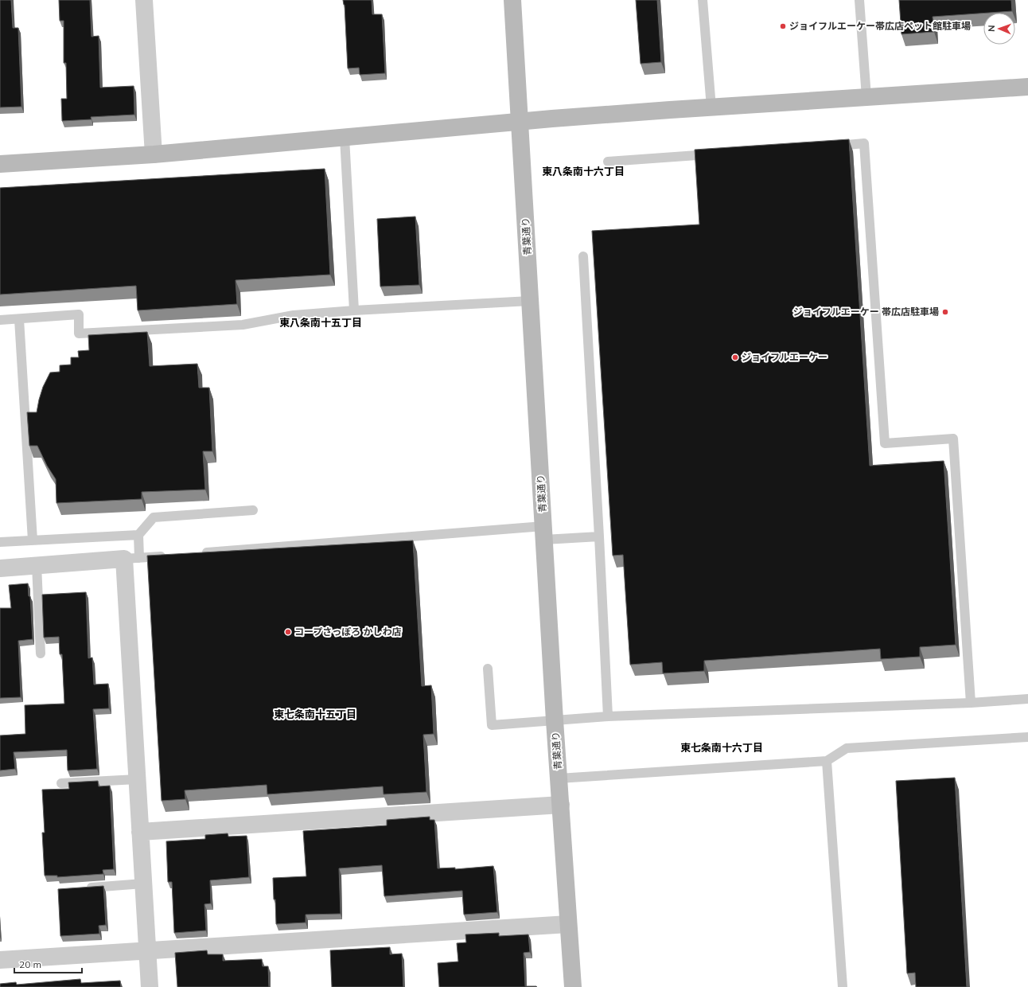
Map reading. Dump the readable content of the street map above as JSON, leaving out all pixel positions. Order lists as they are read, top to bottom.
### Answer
{
  "streets": {
    "street": ["青葉通り"]
  },
  "districts": [
    "東八条南十六丁目",
    "東八条南十五丁目",
    "東七条南十五丁目",
    "東七条南十六丁目"
  ],
  "places": [
    "ジョイフルエーケー帯広店ペット館駐車場",
    "ジョイフルエーケー 帯広店駐車場",
    "ジョイフルエーケー",
    "コープさっぽろ かしわ店"
  ],
  "scale_bar": "20 m",
  "north": "left"
}
